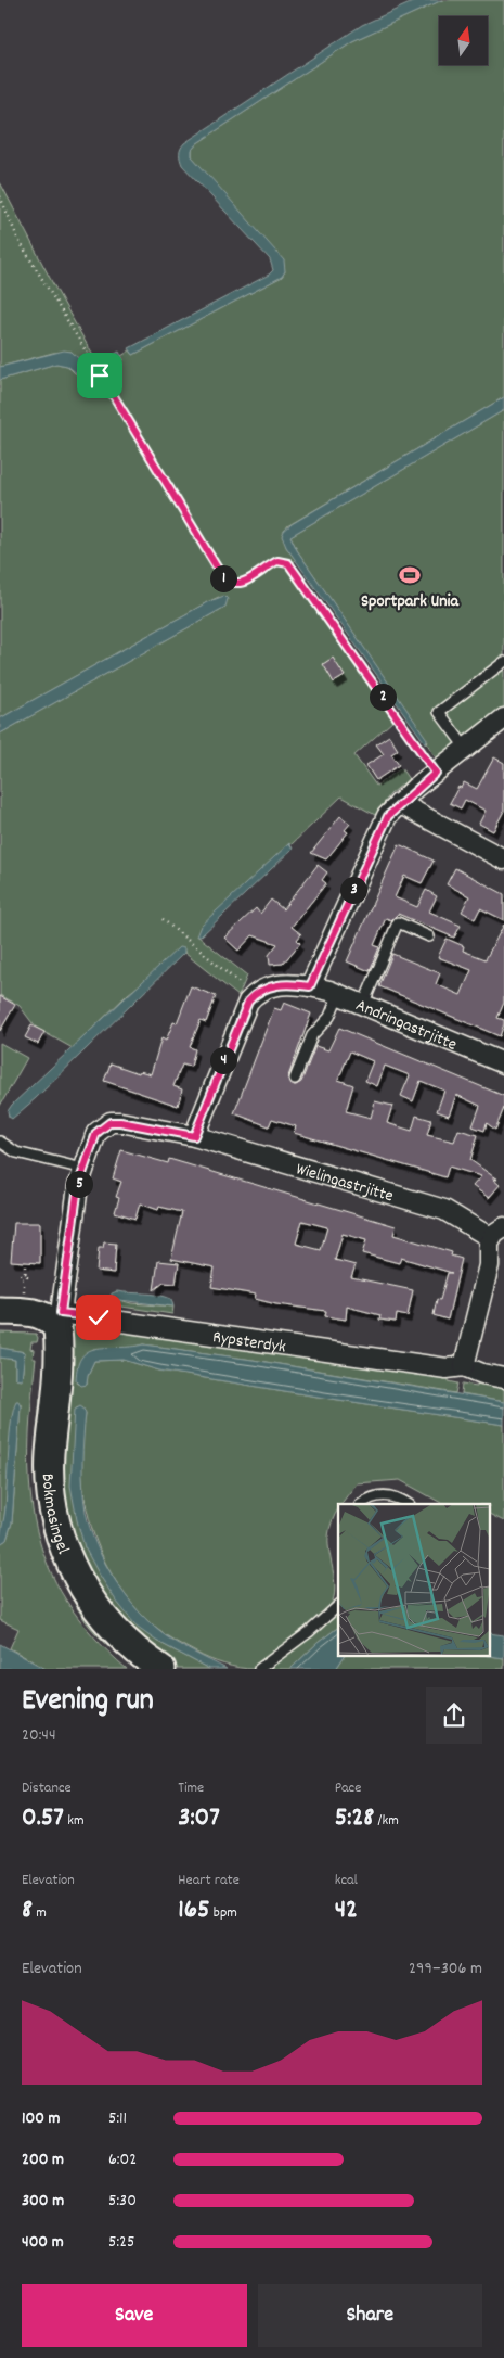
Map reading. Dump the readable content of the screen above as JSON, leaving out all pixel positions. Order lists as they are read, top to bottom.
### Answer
{
  "streets": {
    "street": [
      "Andringastrjitte",
      "Wielingastrjitte",
      "Rypsterdyk",
      "Bokmasingel"
    ]
  },
  "crossings": [
    ["Wielingastrjitte", "Rypsterdyk"],
    ["Wielingastrjitte", "Bokmasingel"],
    ["Rypsterdyk", "Bokmasingel"]
  ],
  "places": {
    "sports": ["Sportpark Unia"]
  },
  "north": "top",
  "page": {
    "pins": [
      "1",
      "2",
      "3",
      "4",
      "5"
    ],
    "heading": ["Evening run", "20:44"],
    "stats": [
      ["Distance", "0.57 km"],
      ["Time", "3:07"],
      ["Pace", "5:28 /km"],
      ["Elevation", "8 m"],
      ["Heart rate", "165 bpm"],
      ["kcal", "42"]
    ],
    "chart": ["Elevation", "299–306 m"],
    "list": [
      {
        "name": "100 m",
        "note": "5:11"
      },
      {
        "name": "200 m",
        "note": "6:02"
      },
      {
        "name": "300 m",
        "note": "5:30"
      },
      {
        "name": "400 m",
        "note": "5:25"
      }
    ],
    "buttons": ["Save", "Share"]
  }
}
